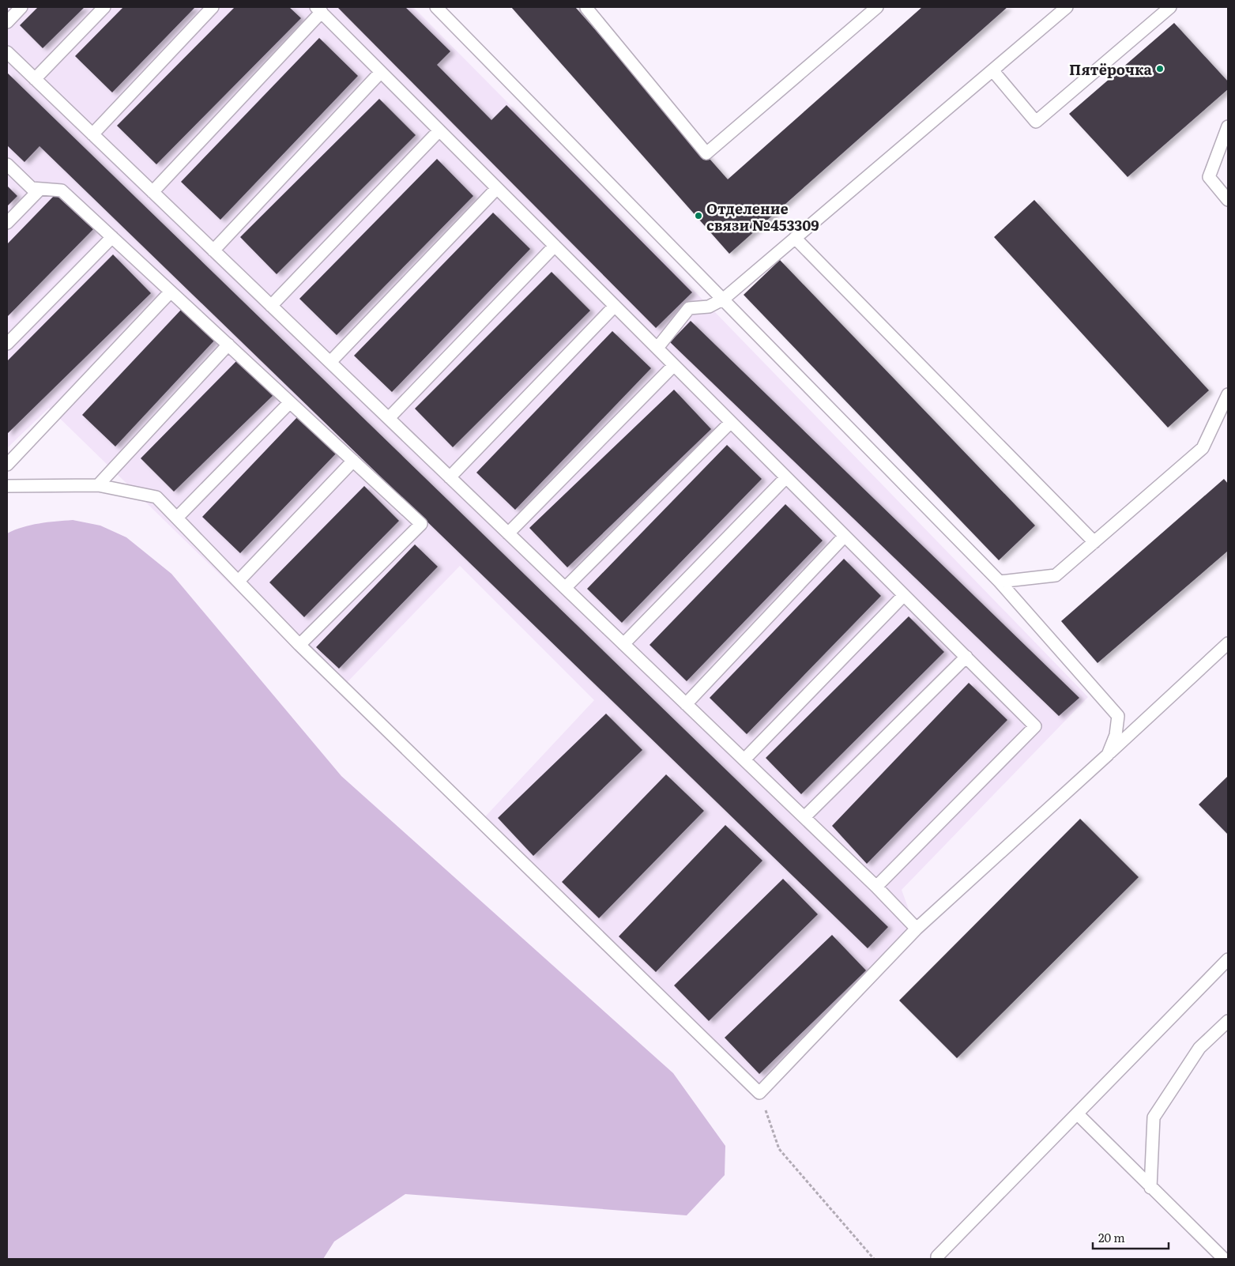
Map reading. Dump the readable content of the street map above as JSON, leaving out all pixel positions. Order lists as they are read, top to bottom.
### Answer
{
  "places": ["Пятёрочка", "Отделение связи №453309"],
  "scale_bar": "20 m"
}
